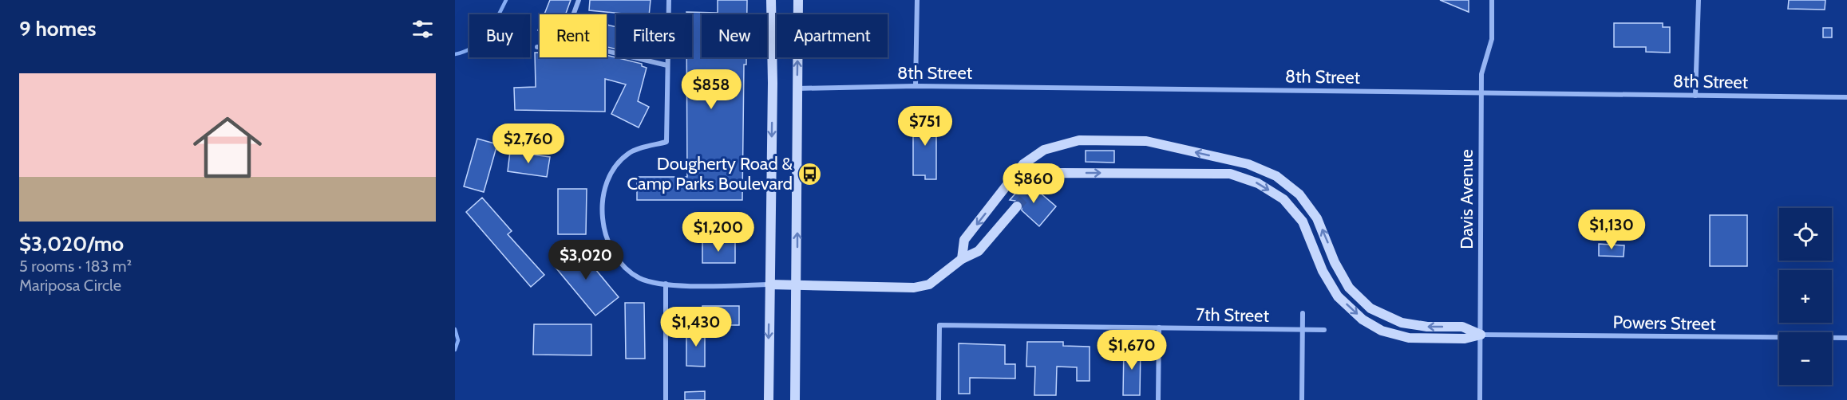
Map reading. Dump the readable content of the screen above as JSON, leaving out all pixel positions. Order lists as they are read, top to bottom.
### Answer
{
  "streets": {
    "street": [
      "8th Street",
      "Davis Avenue",
      "7th Street",
      "Powers Street"
    ]
  },
  "crossings": [
    ["8th Street", "Davis Avenue"],
    ["Davis Avenue", "Powers Street"]
  ],
  "places": {
    "bus stop": ["Dougherty Road & Camp Parks Boulevard"]
  },
  "page": {
    "heading": "9 homes",
    "chip": [
      "Buy",
      "Rent",
      "Filters",
      "New",
      "Apartment"
    ],
    "list": [
      {
        "name": "$3,020/mo",
        "note": "5 rooms · 183 m² · Mariposa Circle"
      }
    ],
    "price": [
      "$858",
      "$751",
      "$2,760",
      "$860",
      "$1,130",
      "$1,200",
      "$3,020",
      "$1,430",
      "$1,670"
    ],
    "map_buttons": ["+", "−"]
  }
}
